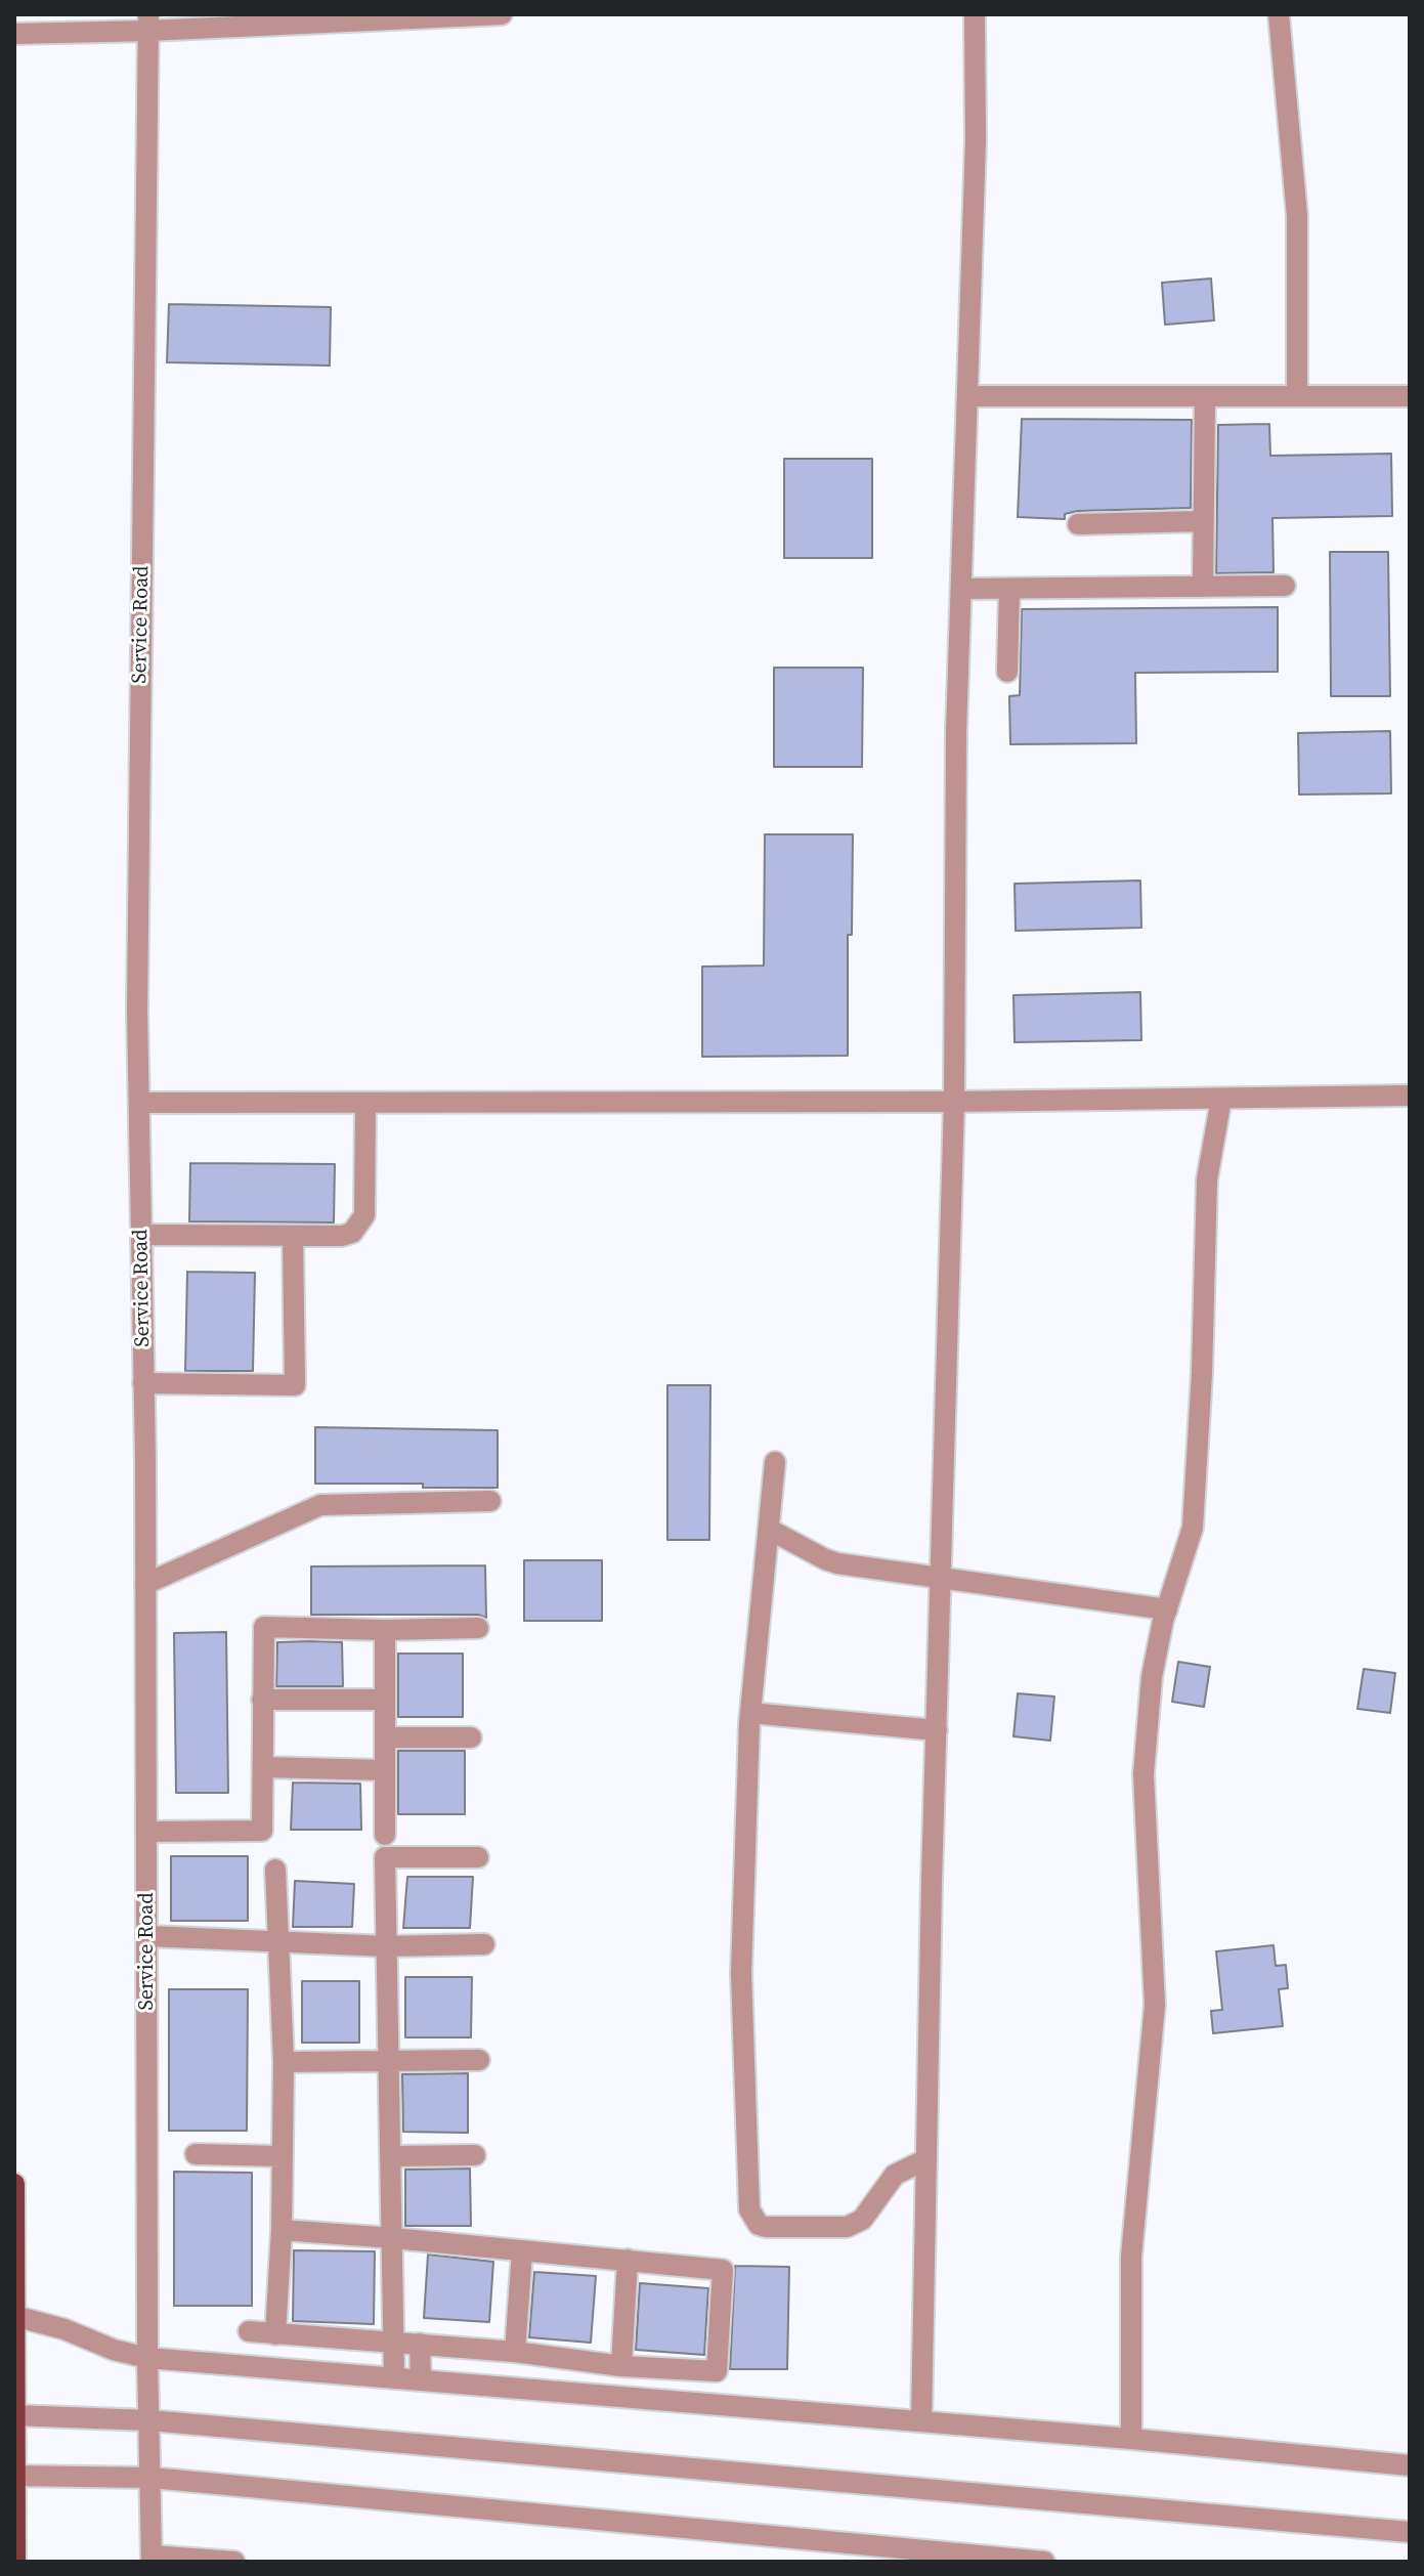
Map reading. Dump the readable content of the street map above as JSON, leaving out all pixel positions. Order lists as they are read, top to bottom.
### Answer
{
  "streets": {
    "street": ["Service Road"]
  }
}
